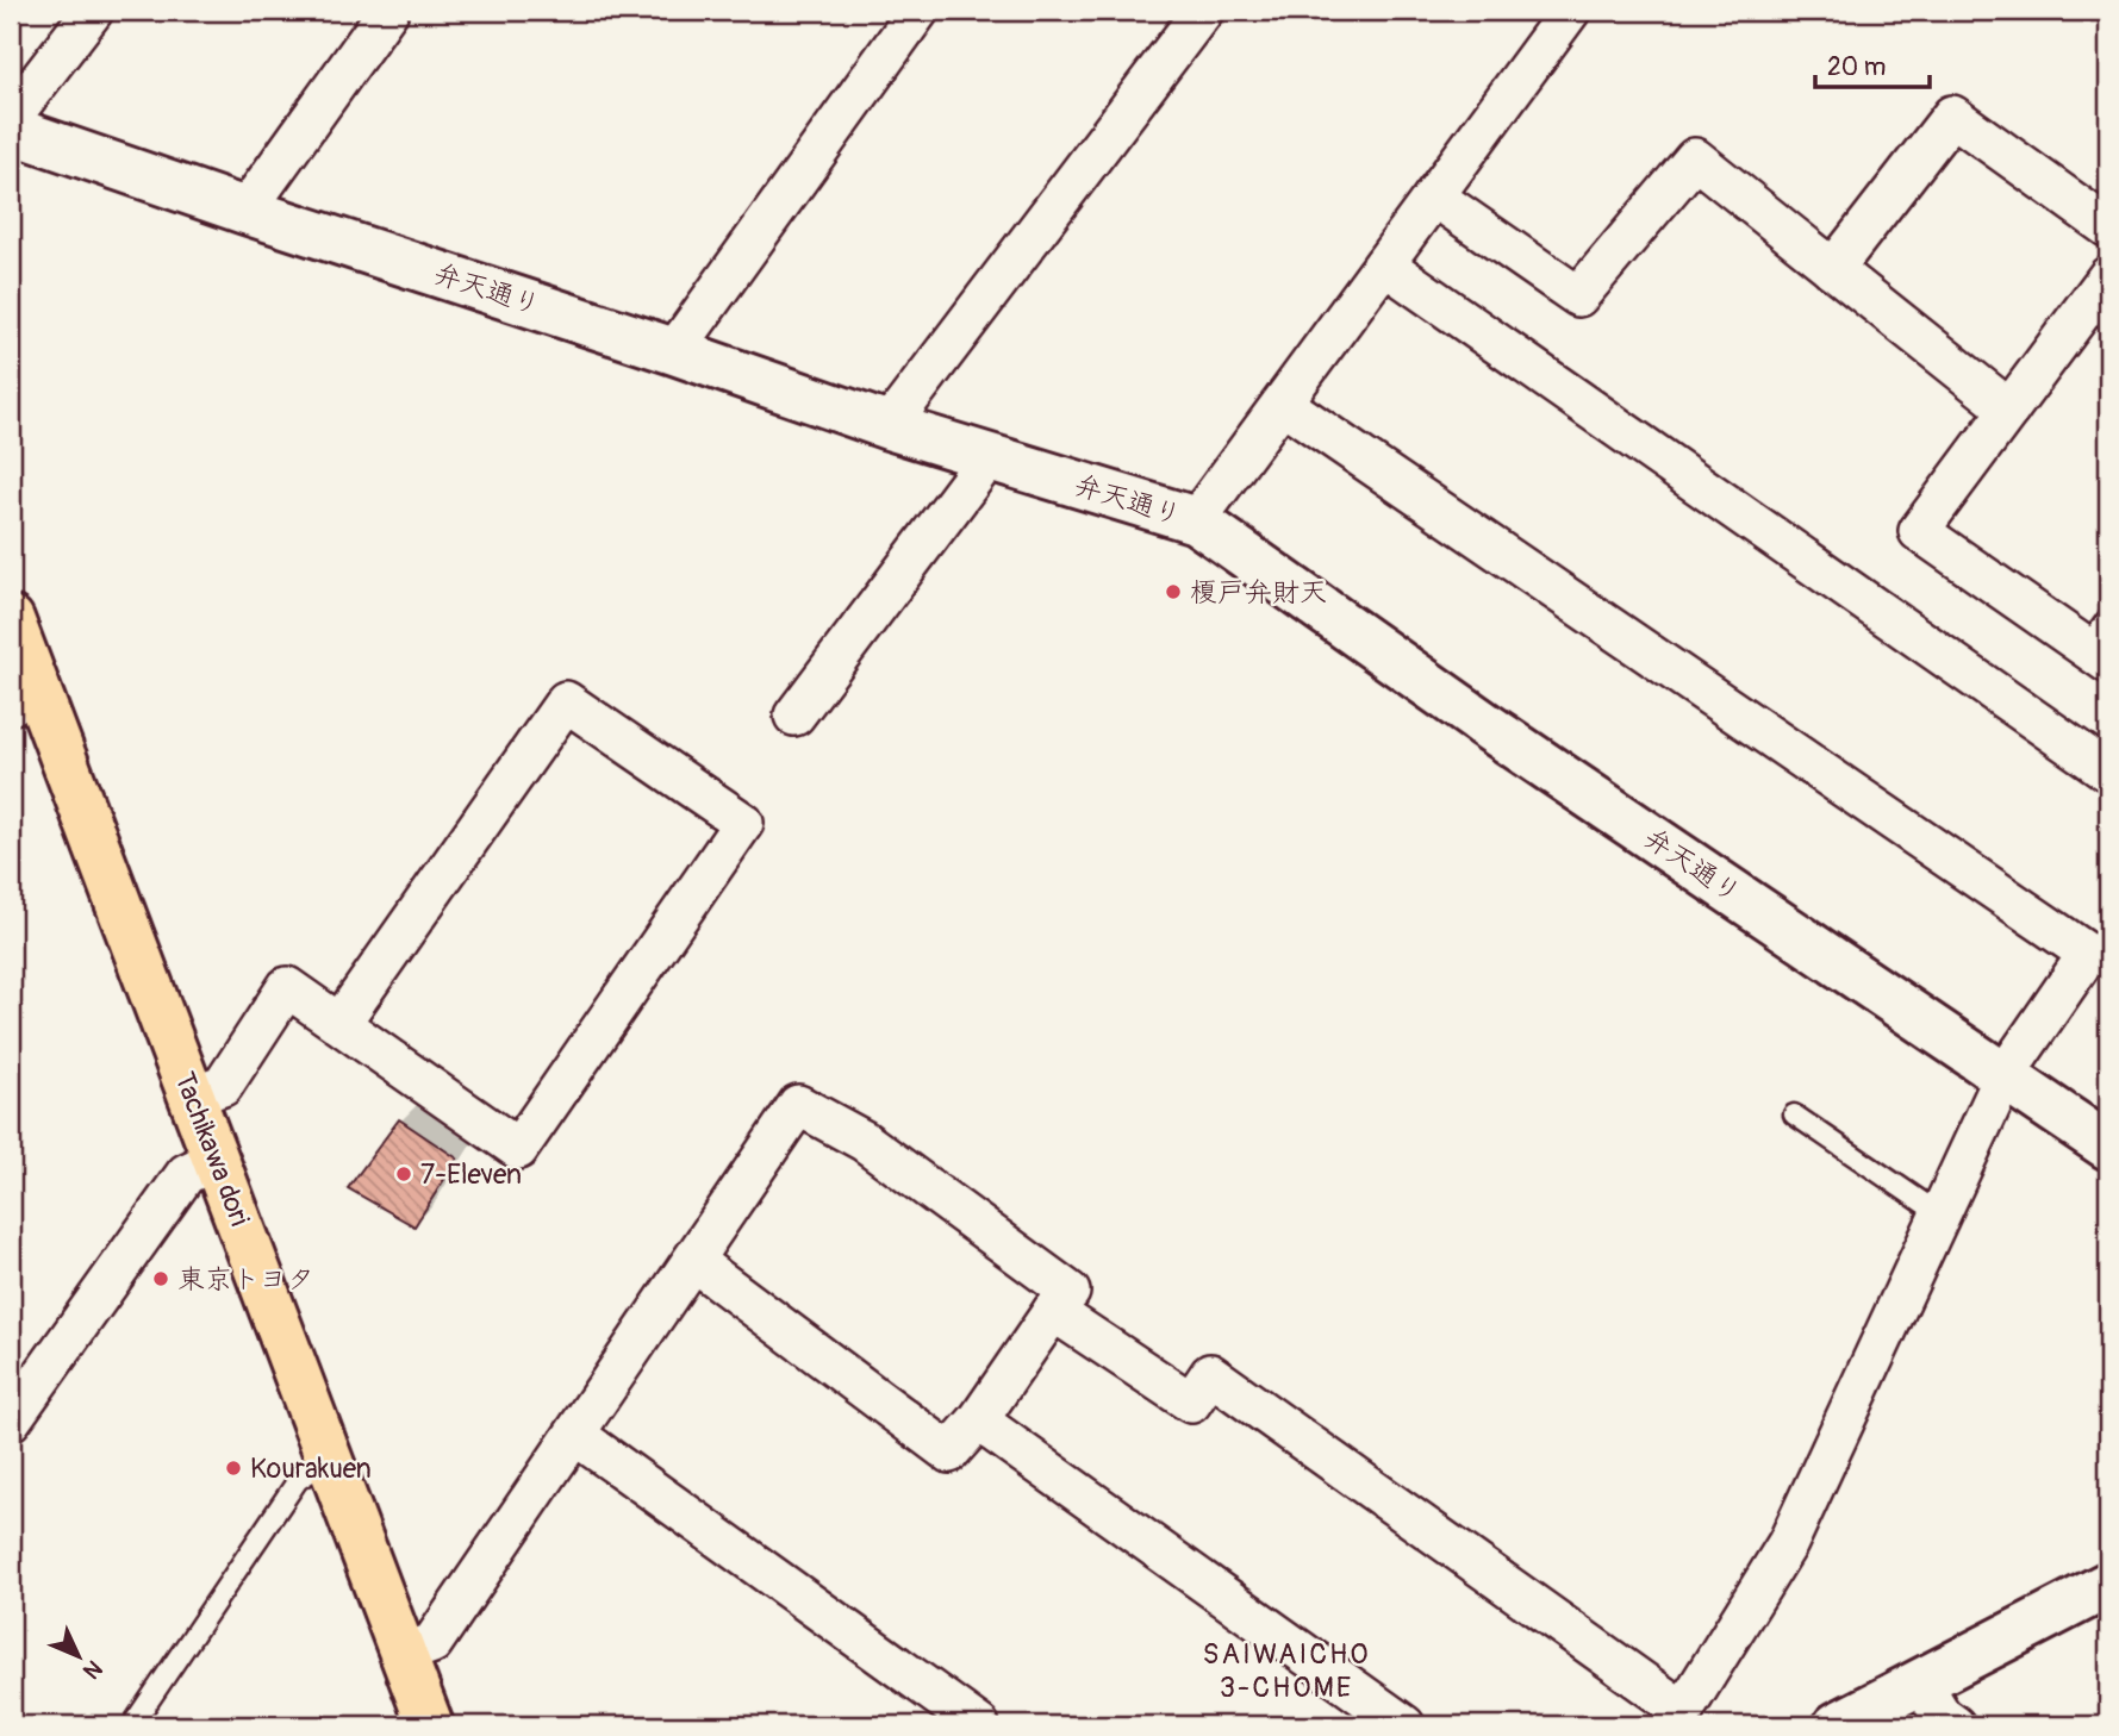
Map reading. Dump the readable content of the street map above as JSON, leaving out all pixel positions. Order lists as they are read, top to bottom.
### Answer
{
  "streets": {
    "main road": ["Tachikawa dori"],
    "street": ["弁天通り"]
  },
  "districts": ["SAIWAICHO 3-CHOME"],
  "places": [
    "榎戸弁財天",
    "7-Eleven",
    "東京トヨタ",
    "Kourakuen"
  ],
  "scale_bar": "20 m",
  "north": "bottom right"
}
